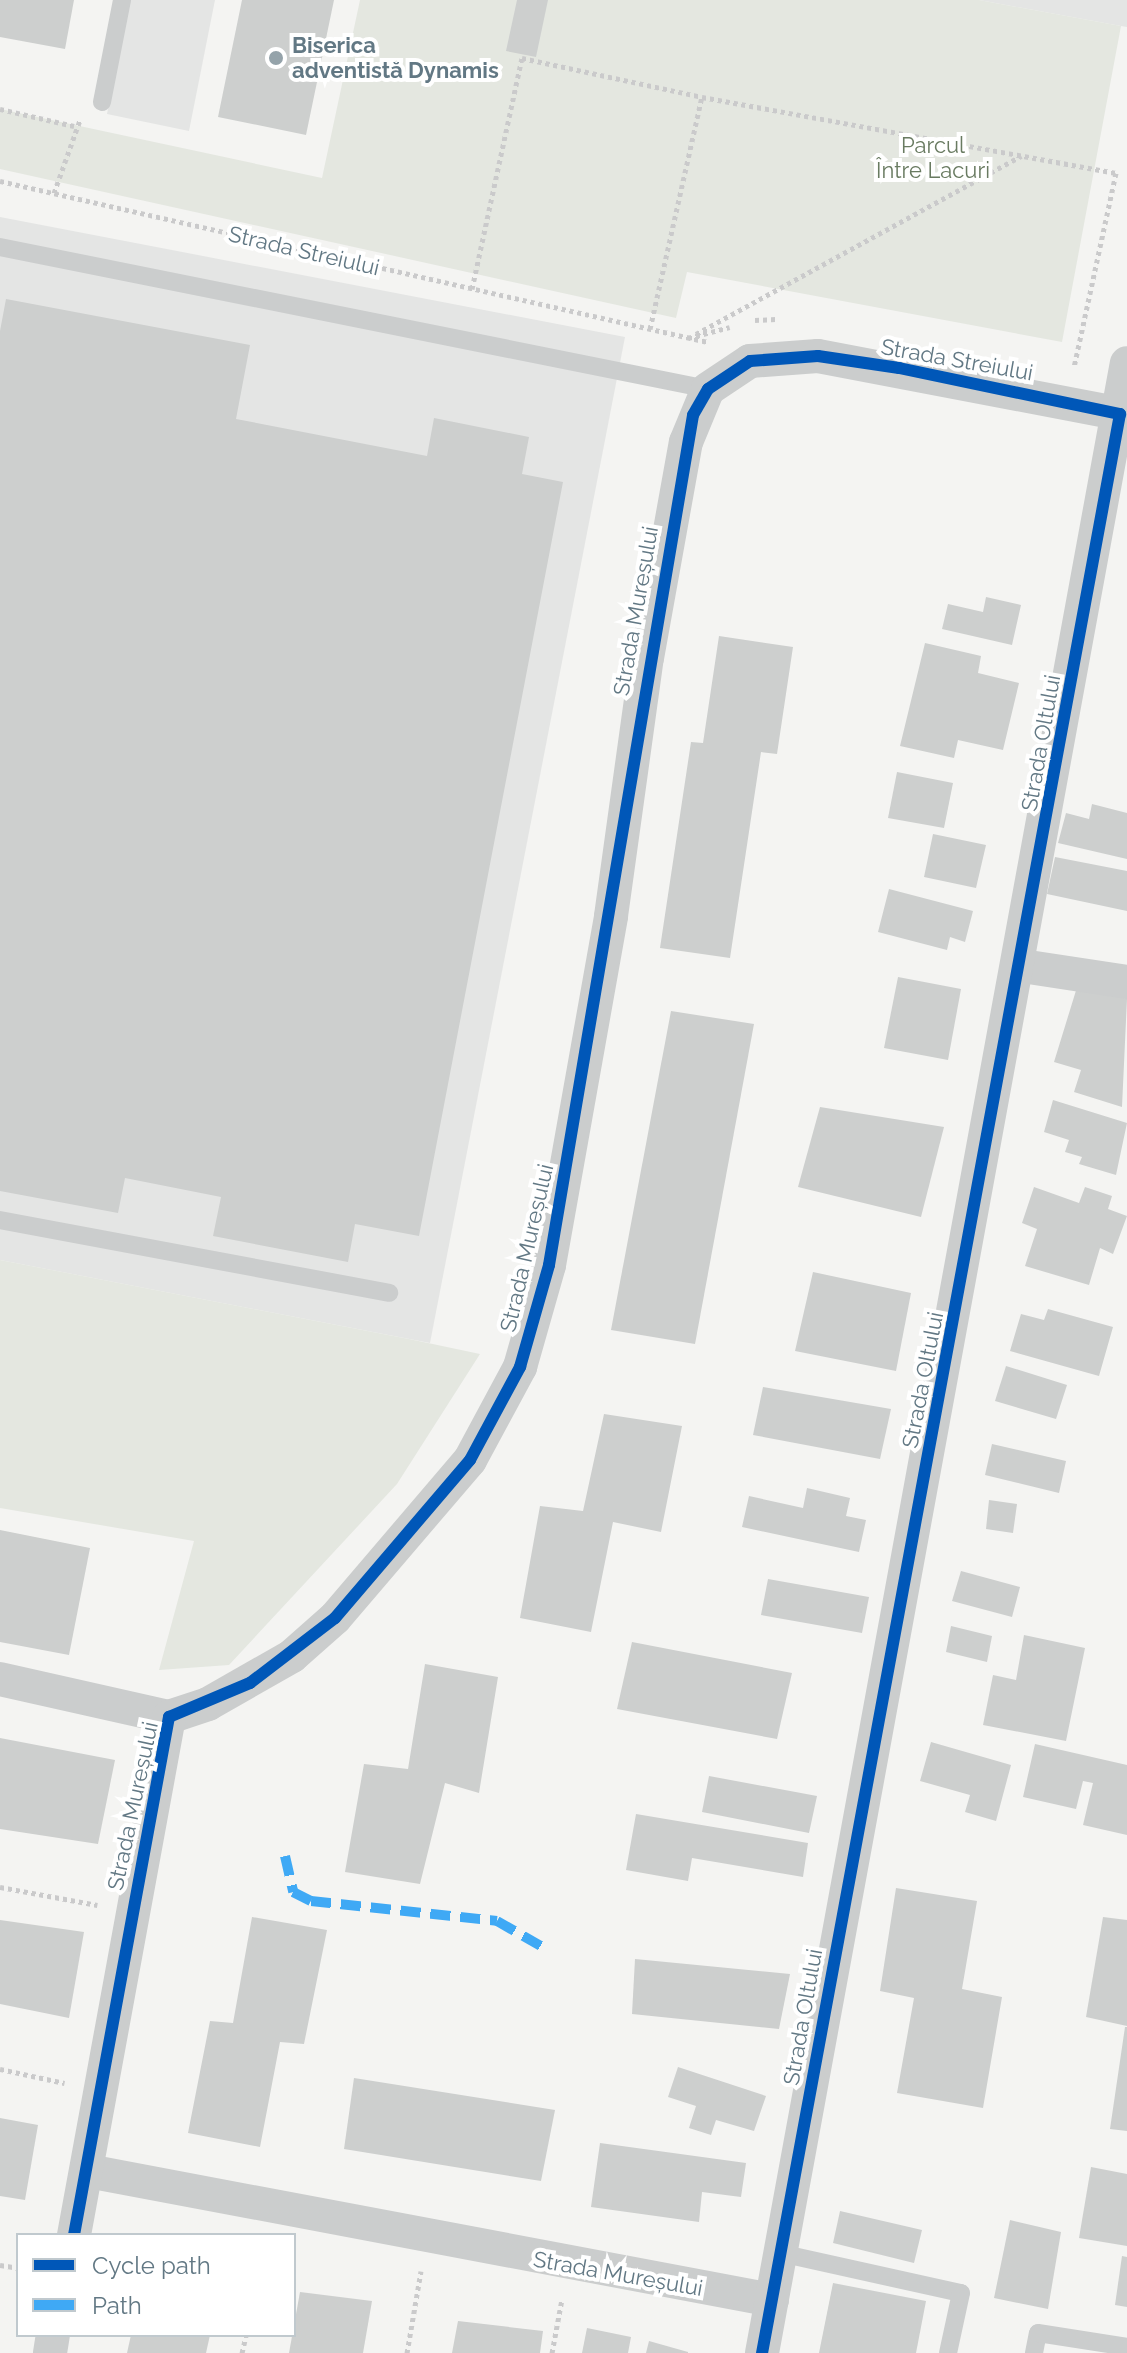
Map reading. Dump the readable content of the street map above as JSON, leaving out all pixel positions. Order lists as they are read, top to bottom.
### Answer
{
  "streets": {
    "street": ["Strada Streiului", "Strada Mureșului", "Strada Oltului"]
  },
  "crossings": [
    ["Strada Streiului", "Strada Mureșului"],
    ["Strada Streiului", "Strada Oltului"],
    ["Strada Mureșului", "Strada Oltului"]
  ],
  "parks": ["Parcul Între Lacuri"],
  "places": ["Biserica adventistă Dynamis"],
  "legend": ["Cycle path", "Path"]
}
